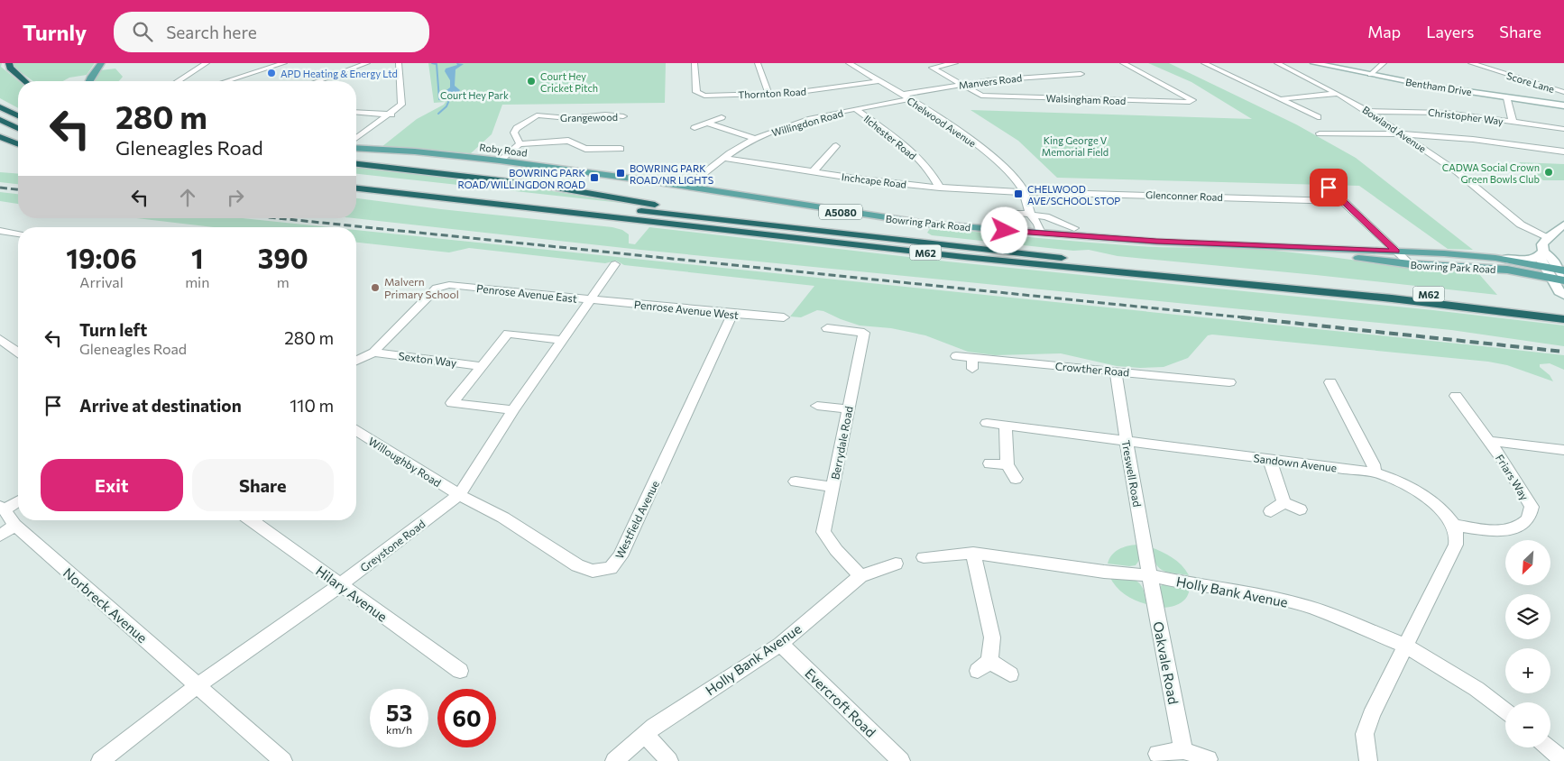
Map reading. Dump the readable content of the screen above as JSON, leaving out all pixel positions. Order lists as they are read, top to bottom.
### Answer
{
  "streets": {
    "highway": ["M62"],
    "main road": ["Roby Road", "A5080", "Bowring Park Road"],
    "street": [
      "Manvers Road",
      "Score Lane",
      "Bentham Drive",
      "Thornton Road",
      "Walsingham Road",
      "Christopher Way",
      "Grangewood",
      "Chelwood Avenue",
      "Willingdon Road",
      "Bowland Avenue",
      "Ilchester Road",
      "Inchcape Road",
      "Glenconner Road",
      "Penrose Avenue East",
      "Penrose Avenue West",
      "Sexton Way",
      "Crowther Road",
      "Berrydale Road",
      "Willoughby Road",
      "Sandown Avenue",
      "Treswell Road",
      "Friars Way",
      "Westfield Avenue",
      "Greystone Road",
      "Holly Bank Avenue",
      "Hilary Avenue",
      "Norbreck Avenue",
      "Oakvale Road",
      "Evercroft Road"
    ]
  },
  "crossings": [
    ["Manvers Road", "Walsingham Road"],
    ["Manvers Road", "Chelwood Avenue"],
    ["Manvers Road", "Willingdon Road"],
    ["Thornton Road", "Chelwood Avenue"],
    ["Christopher Way", "Bowland Avenue"],
    ["Chelwood Avenue", "Willingdon Road"],
    ["Chelwood Avenue", "Inchcape Road"],
    ["Chelwood Avenue", "Glenconner Road"],
    ["Willingdon Road", "Ilchester Road"],
    ["Willingdon Road", "Inchcape Road"],
    ["Ilchester Road", "Inchcape Road"],
    ["Roby Road", "Bowring Park Road"],
    ["Inchcape Road", "Glenconner Road"],
    ["Penrose Avenue East", "Penrose Avenue West"],
    ["Penrose Avenue East", "Greystone Road"],
    ["Penrose Avenue West", "Westfield Avenue"],
    ["Penrose Avenue West", "Greystone Road"],
    ["Crowther Road", "Treswell Road"],
    ["Berrydale Road", "Holly Bank Avenue"],
    ["Willoughby Road", "Westfield Avenue"],
    ["Willoughby Road", "Greystone Road"],
    ["Sandown Avenue", "Treswell Road"],
    ["Sandown Avenue", "Friars Way"],
    ["Treswell Road", "Holly Bank Avenue"],
    ["Treswell Road", "Oakvale Road"],
    ["Westfield Avenue", "Greystone Road"],
    ["Greystone Road", "Hilary Avenue"],
    ["Greystone Road", "Norbreck Avenue"],
    ["Holly Bank Avenue", "Oakvale Road"],
    ["Holly Bank Avenue", "Evercroft Road"]
  ],
  "parks": ["Court Hey Park", "King George V Memorial Field"],
  "places": {
    "other": [
      "APD Heating & Energy Ltd",
      "Court Hey Cricket Pitch",
      "CADWA Social Crown Green Bowls Club",
      "Malvern Primary School"
    ],
    "transit": ["BOWRING PARK ROAD/NR LIGHTS", "BOWRING PARK ROAD/WILLINGDON ROAD", "CHELWOOD AVE/SCHOOL STOP"]
  },
  "north": "bottom left",
  "page": {
    "header": "Turnly",
    "search": "Search here",
    "nav": ["Map", "Layers", "Share"],
    "turn": ["280 m", "Gleneagles Road"],
    "eta": [
      "19:06",
      "Arrival",
      "1",
      "min",
      "390",
      "m"
    ],
    "list": [
      {
        "name": "Turn left",
        "note": "Gleneagles Road",
        "value": "280 m"
      },
      {
        "name": "Arrive at destination",
        "value": "110 m"
      }
    ],
    "buttons": ["Exit", "Share"],
    "map_buttons": ["+", "−"],
    "speed": "53 km/h",
    "limit": "60"
  }
}
